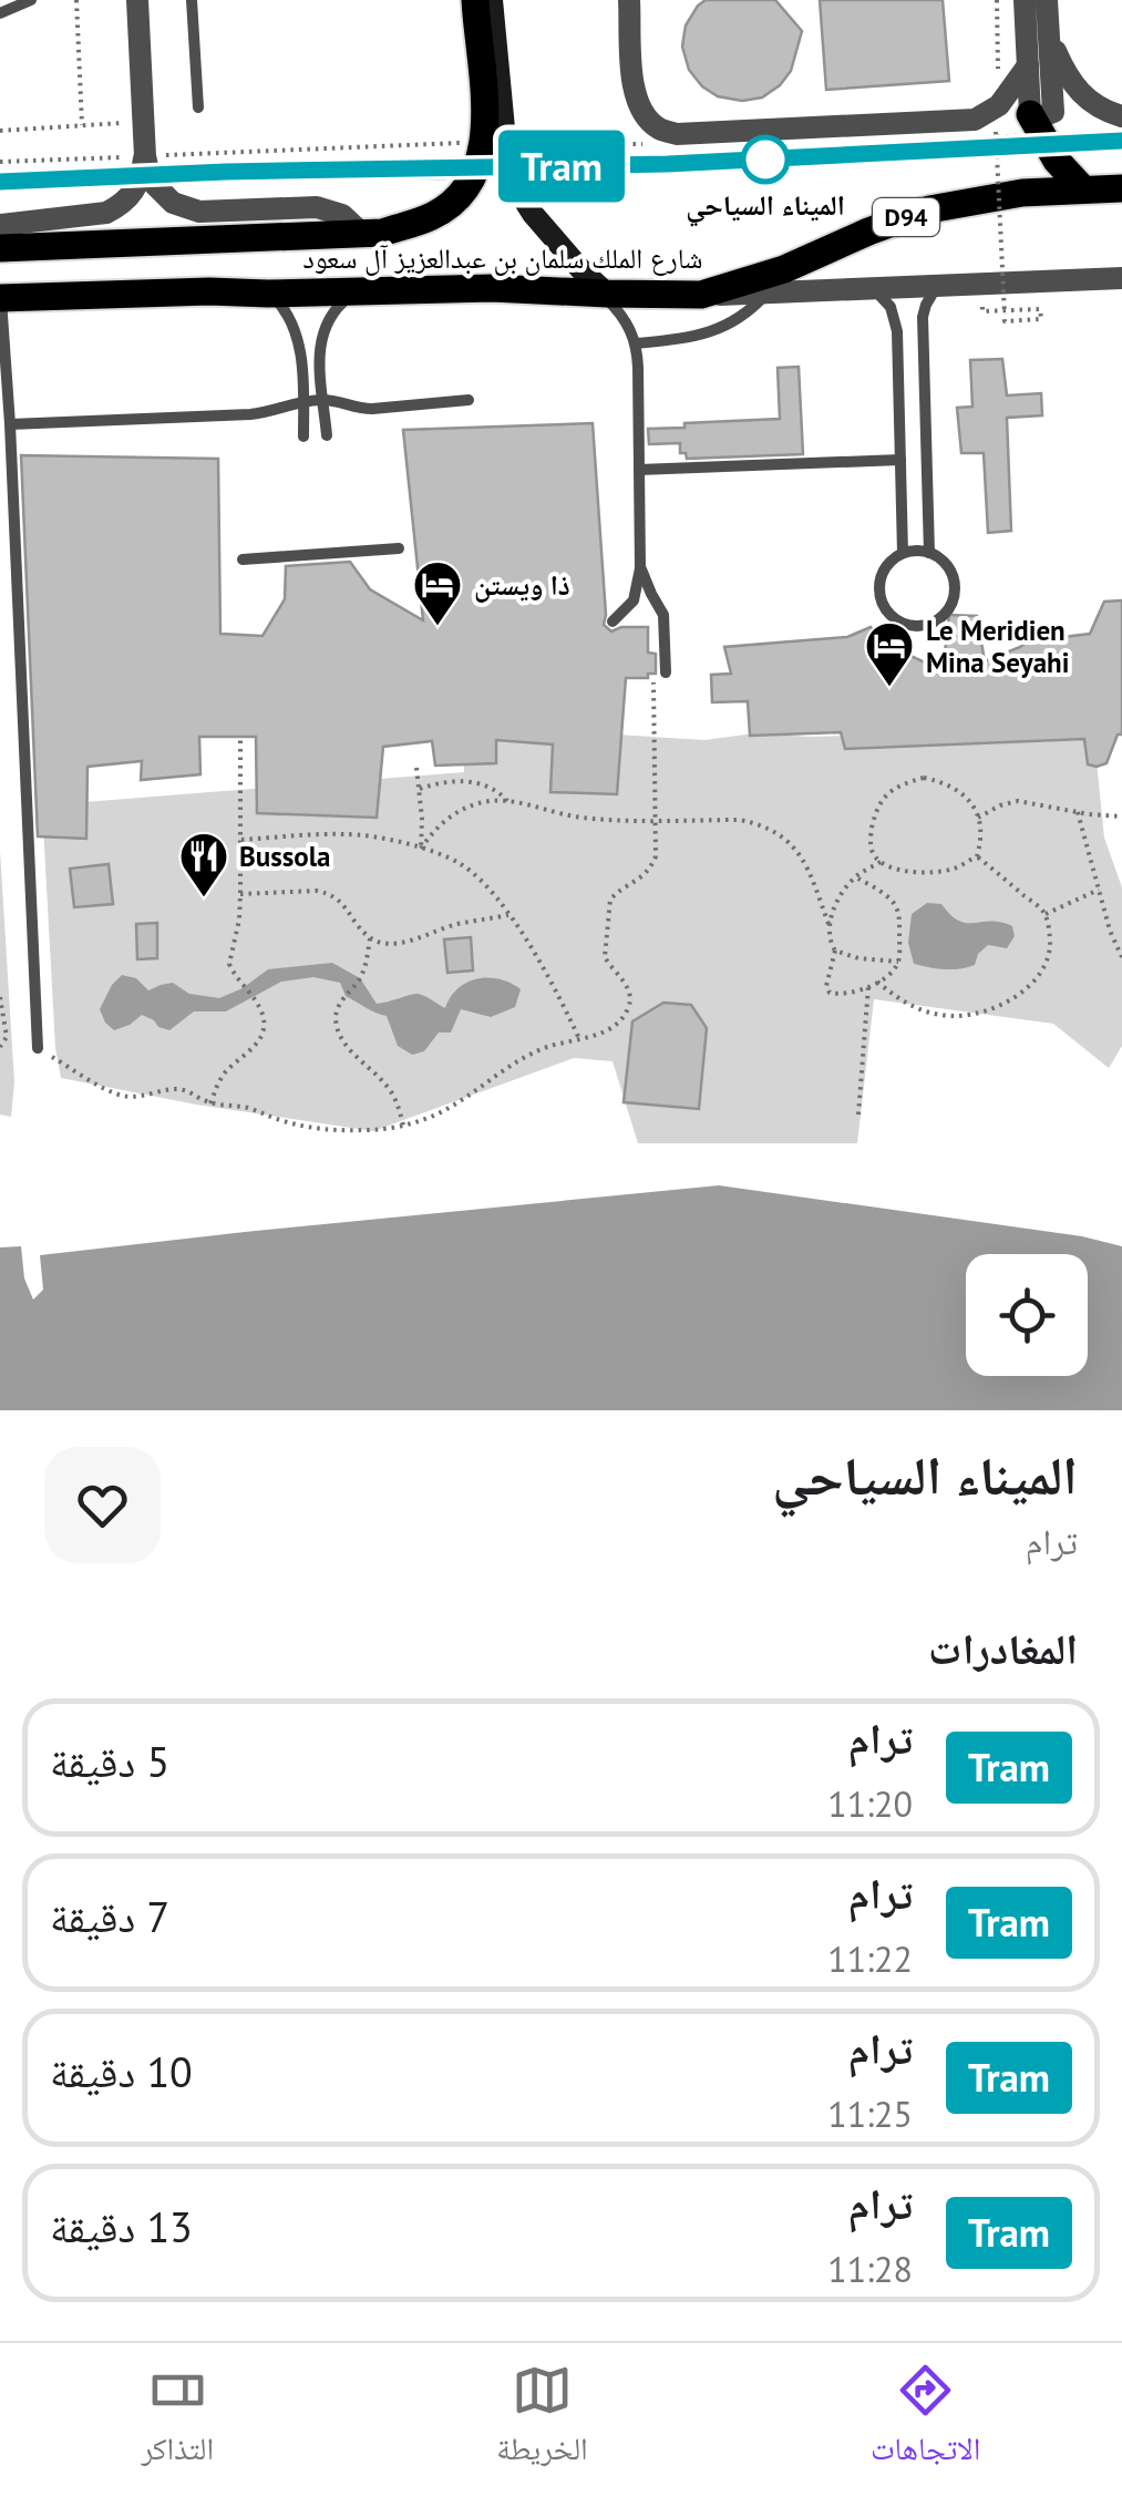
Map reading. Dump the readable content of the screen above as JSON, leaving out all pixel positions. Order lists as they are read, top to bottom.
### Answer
{
  "streets": {
    "main road": ["D94", "شارع الملك سلمان بن عبدالعزيز آل سعود"]
  },
  "places": {
    "other": ["الميناء السياحي"],
    "hotel": ["ذا ويستن", "Le Meridien Mina Seyahi"],
    "restaurant": ["Bussola"]
  },
  "lines": ["tram line Tram"],
  "page": {
    "on_map": "Tram",
    "heading": [
      ["الميناء السياحي", "ترام"],
      "المغادرات"
    ],
    "list": [
      {
        "mark": "Tram",
        "name": "ترام",
        "note": "11:20",
        "value": "5 دقيقة"
      },
      {
        "mark": "Tram",
        "name": "ترام",
        "note": "11:22",
        "value": "7 دقيقة"
      },
      {
        "mark": "Tram",
        "name": "ترام",
        "note": "11:25",
        "value": "10 دقيقة"
      },
      {
        "mark": "Tram",
        "name": "ترام",
        "note": "11:28",
        "value": "13 دقيقة"
      }
    ],
    "tabs": ["الاتجاهات", "الخريطة", "التذاكر"]
  }
}
